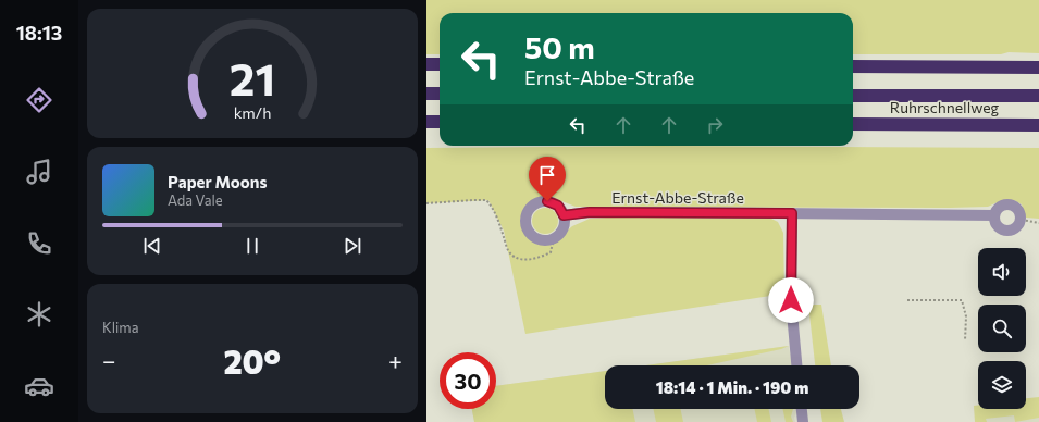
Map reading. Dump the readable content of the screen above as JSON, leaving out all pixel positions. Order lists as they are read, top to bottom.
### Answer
{
  "streets": {
    "highway": ["Ruhrschnellweg"],
    "street": ["Ernst-Abbe-Straße"]
  },
  "page": {
    "tabs": "18:13",
    "turn": ["50 m", "Ernst-Abbe-Straße"],
    "song": ["Paper Moons", "Ada Vale"],
    "tile": "Klima",
    "heat": ["−", "20°", "+"],
    "limit": "30",
    "trip": "18:14 · 1 Min. · 190 m",
    "gauge": ["21", "km/h"]
  }
}
